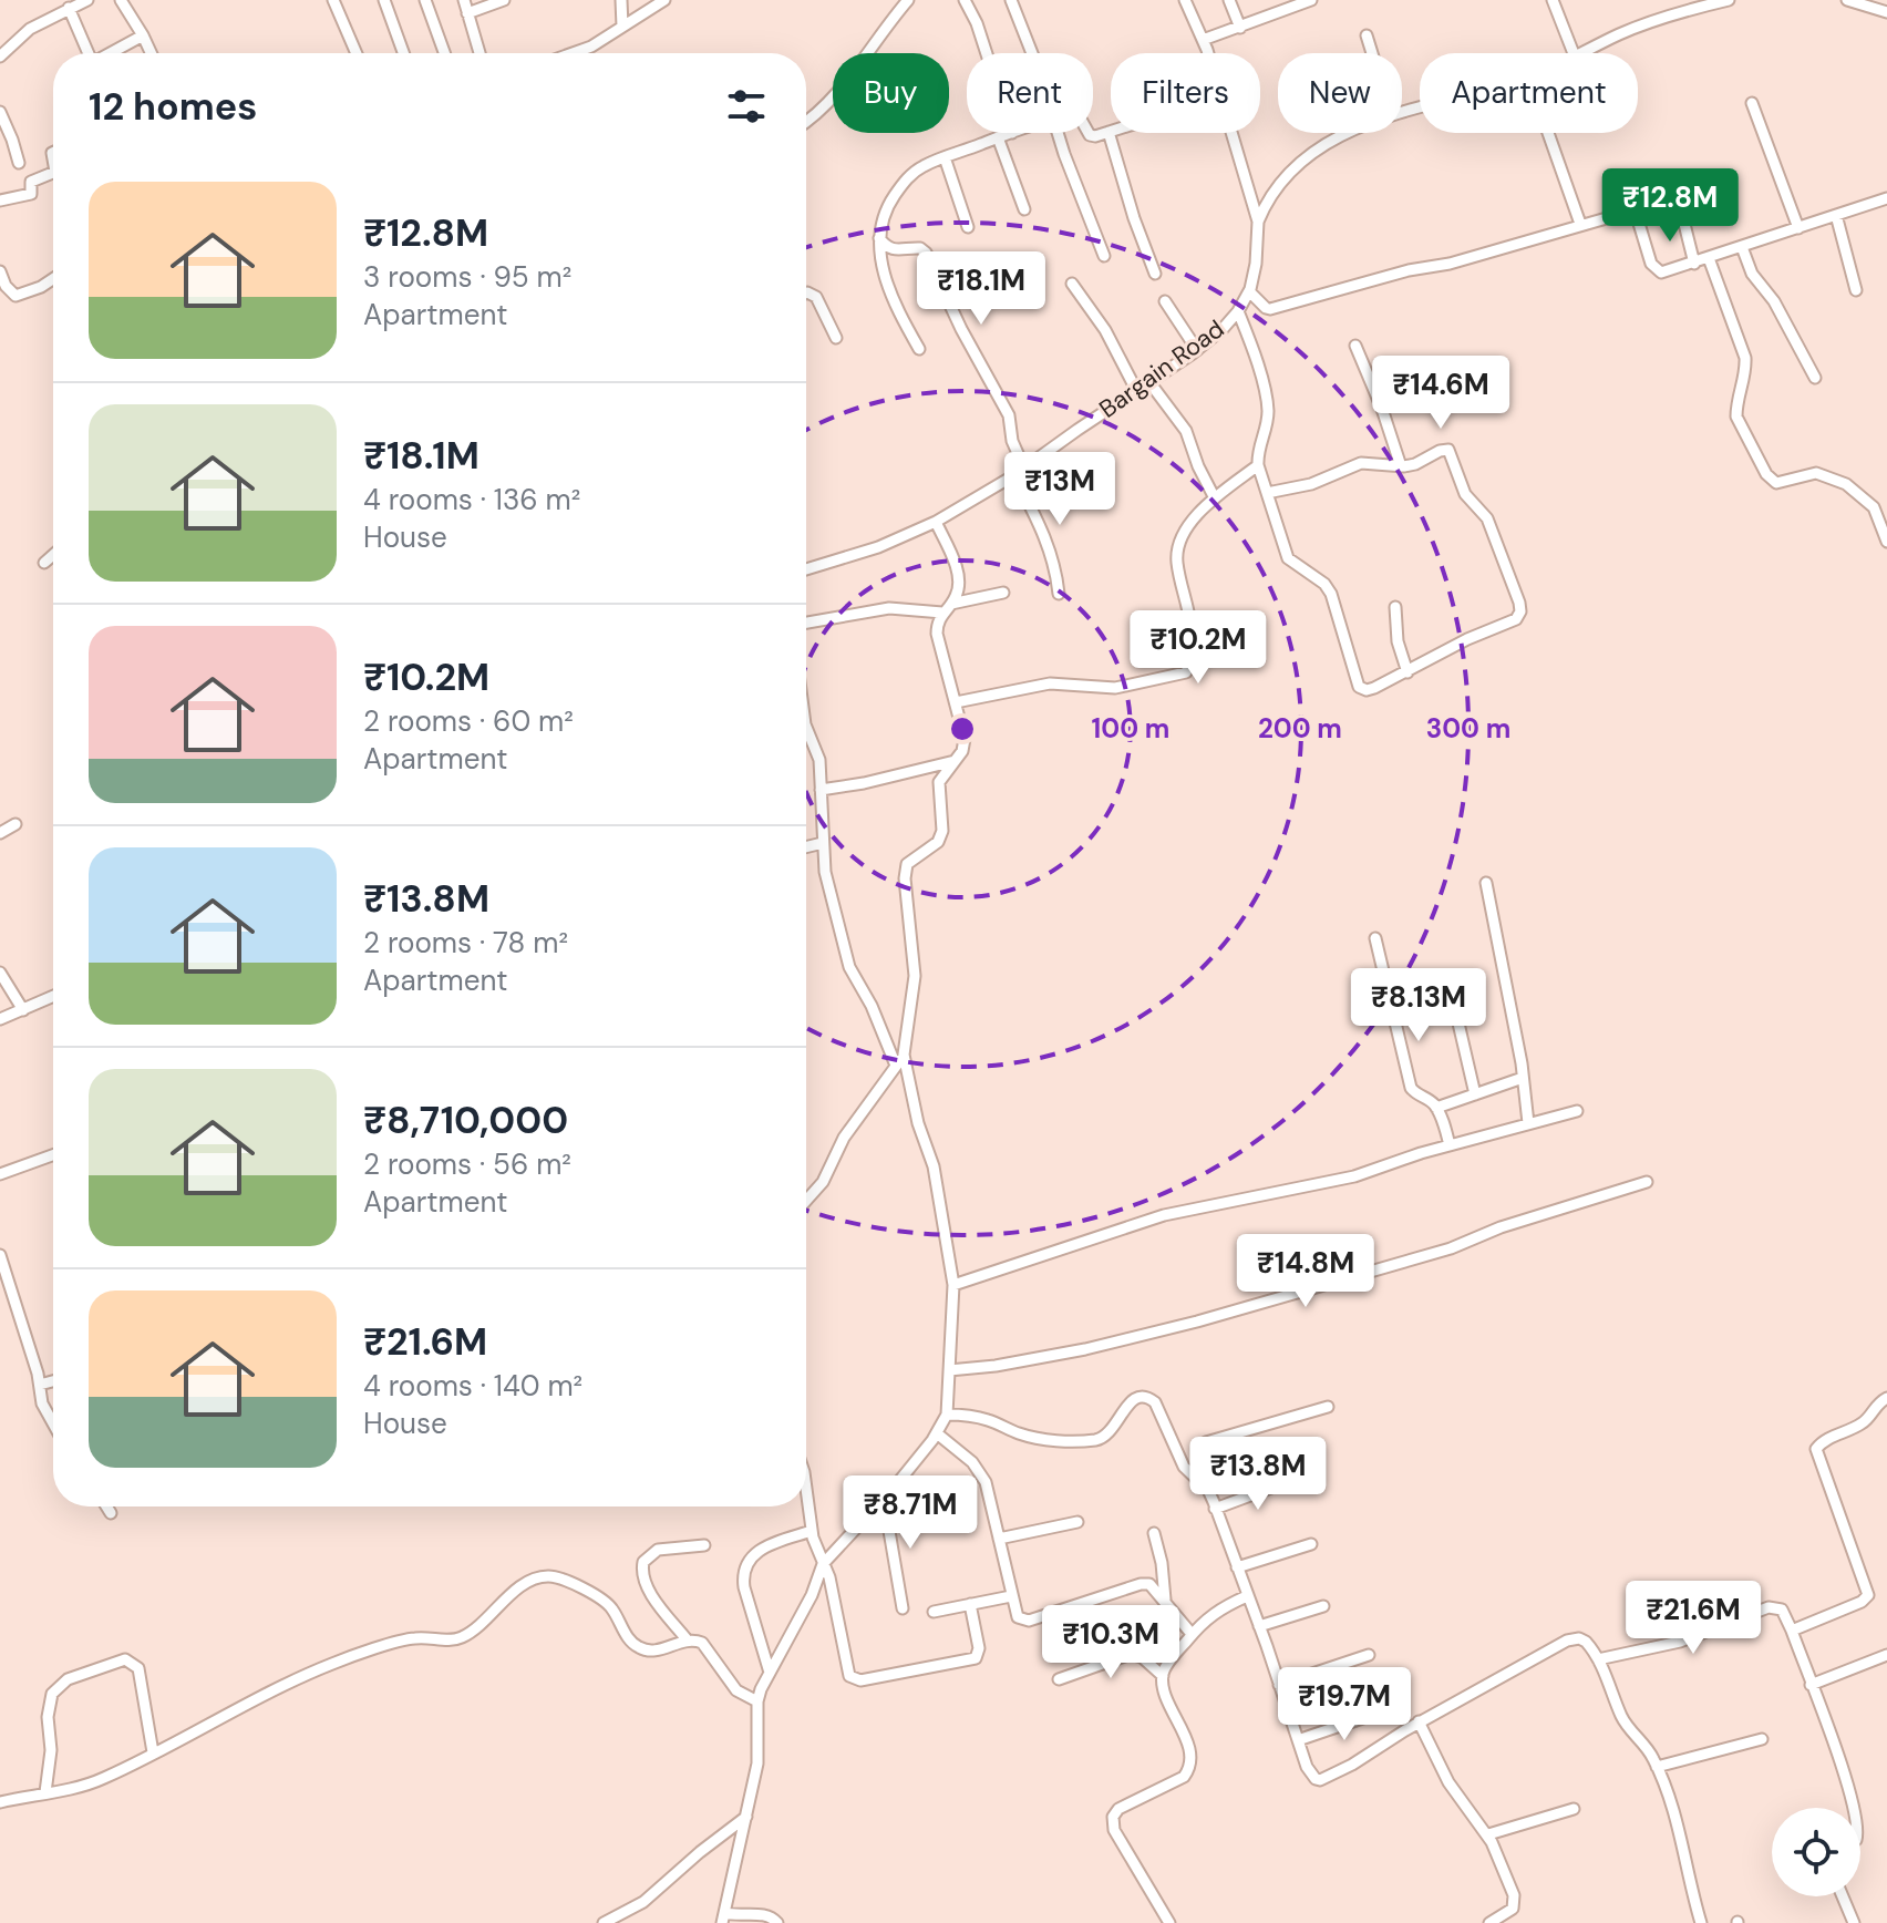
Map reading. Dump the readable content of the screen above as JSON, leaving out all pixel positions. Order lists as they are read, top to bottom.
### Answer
{
  "streets": {
    "street": ["Bargain Road"]
  },
  "page": {
    "chip": [
      "Buy",
      "Rent",
      "Filters",
      "New",
      "Apartment"
    ],
    "heading": "12 homes",
    "list": [
      {
        "name": "₹12.8M",
        "note": "3 rooms · 95 m² · Apartment"
      },
      {
        "name": "₹18.1M",
        "note": "4 rooms · 136 m² · House"
      },
      {
        "name": "₹10.2M",
        "note": "2 rooms · 60 m² · Apartment"
      },
      {
        "name": "₹13.8M",
        "note": "2 rooms · 78 m² · Apartment"
      },
      {
        "name": "₹8,710,000",
        "note": "2 rooms · 56 m² · Apartment"
      },
      {
        "name": "₹21.6M",
        "note": "4 rooms · 140 m² · House"
      }
    ],
    "price": [
      "₹12.8M",
      "₹18.1M",
      "₹14.6M",
      "₹13M",
      "₹10.2M",
      "₹8.13M",
      "₹14.8M",
      "₹13.8M",
      "₹8.71M",
      "₹21.6M",
      "₹10.3M",
      "₹19.7M"
    ]
  },
  "rings": ["100 m", "200 m", "300 m"]
}
